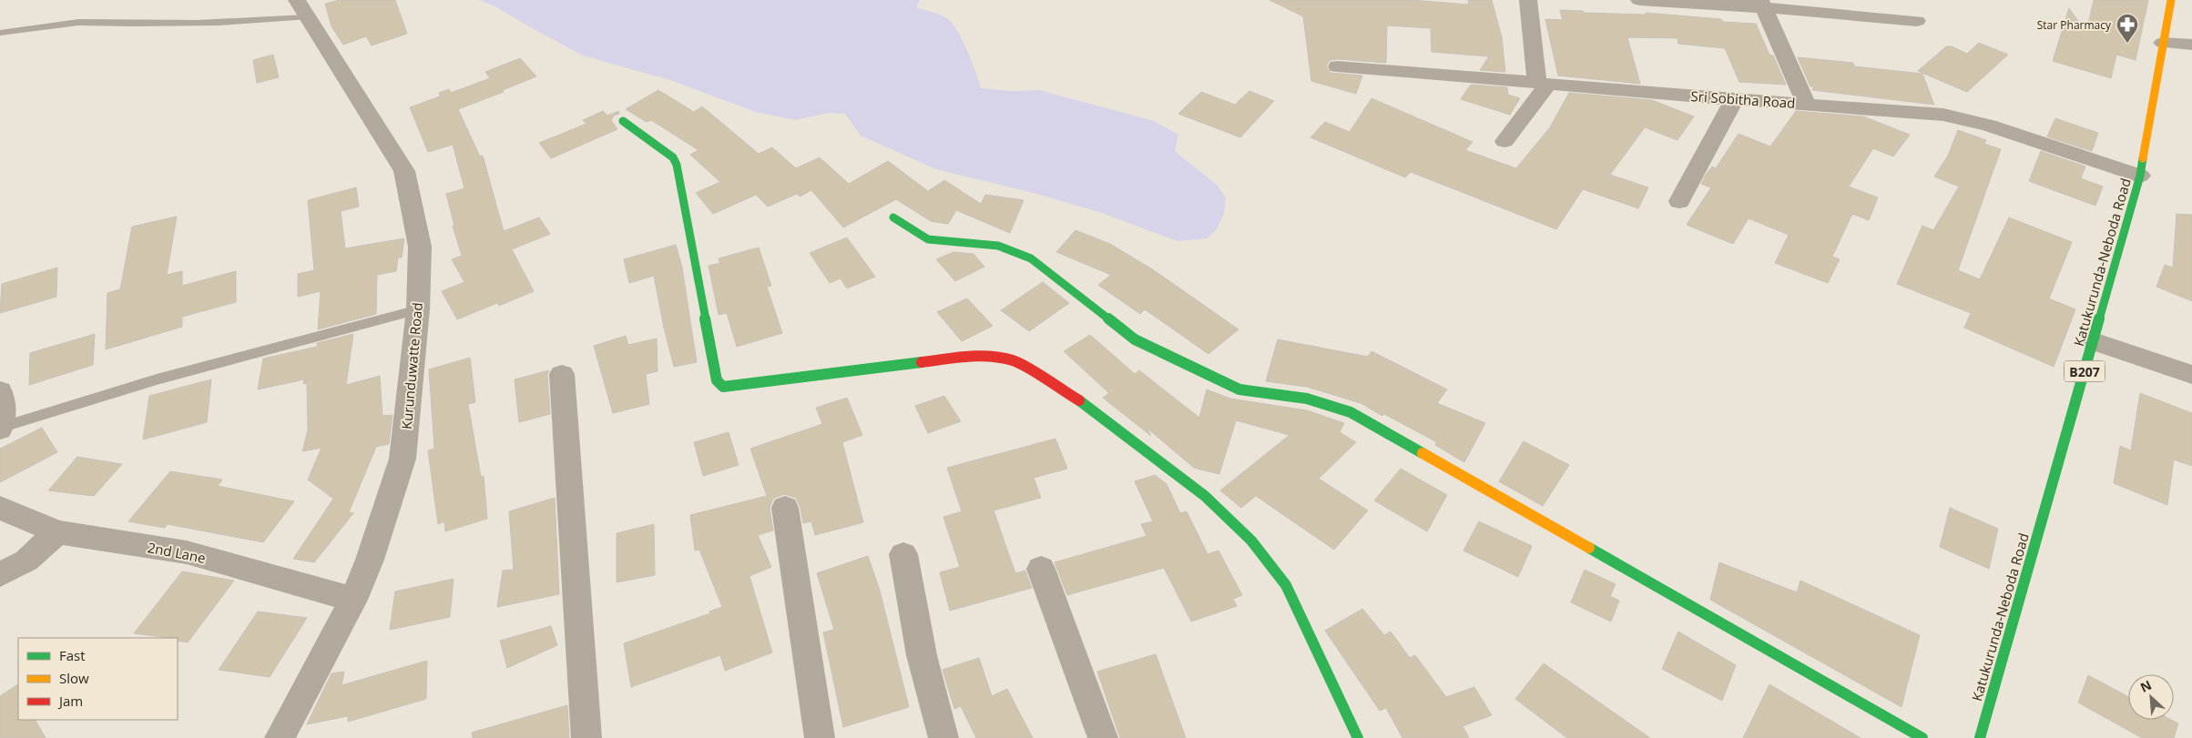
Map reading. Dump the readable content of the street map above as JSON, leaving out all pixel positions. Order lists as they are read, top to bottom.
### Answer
{
  "streets": {
    "street": [
      "Sri Sobitha Road",
      "Katukurunda-Neboda Road",
      "Kurunduwatte Road",
      "B207",
      "2nd Lane"
    ]
  },
  "crossings": [
    ["Sri Sobitha Road", "Katukurunda-Neboda Road"],
    ["Kurunduwatte Road", "2nd Lane"]
  ],
  "places": {
    "pharmacy": ["Star Pharmacy"]
  },
  "legend": ["Fast", "Slow", "Jam"],
  "north": "top left"
}
